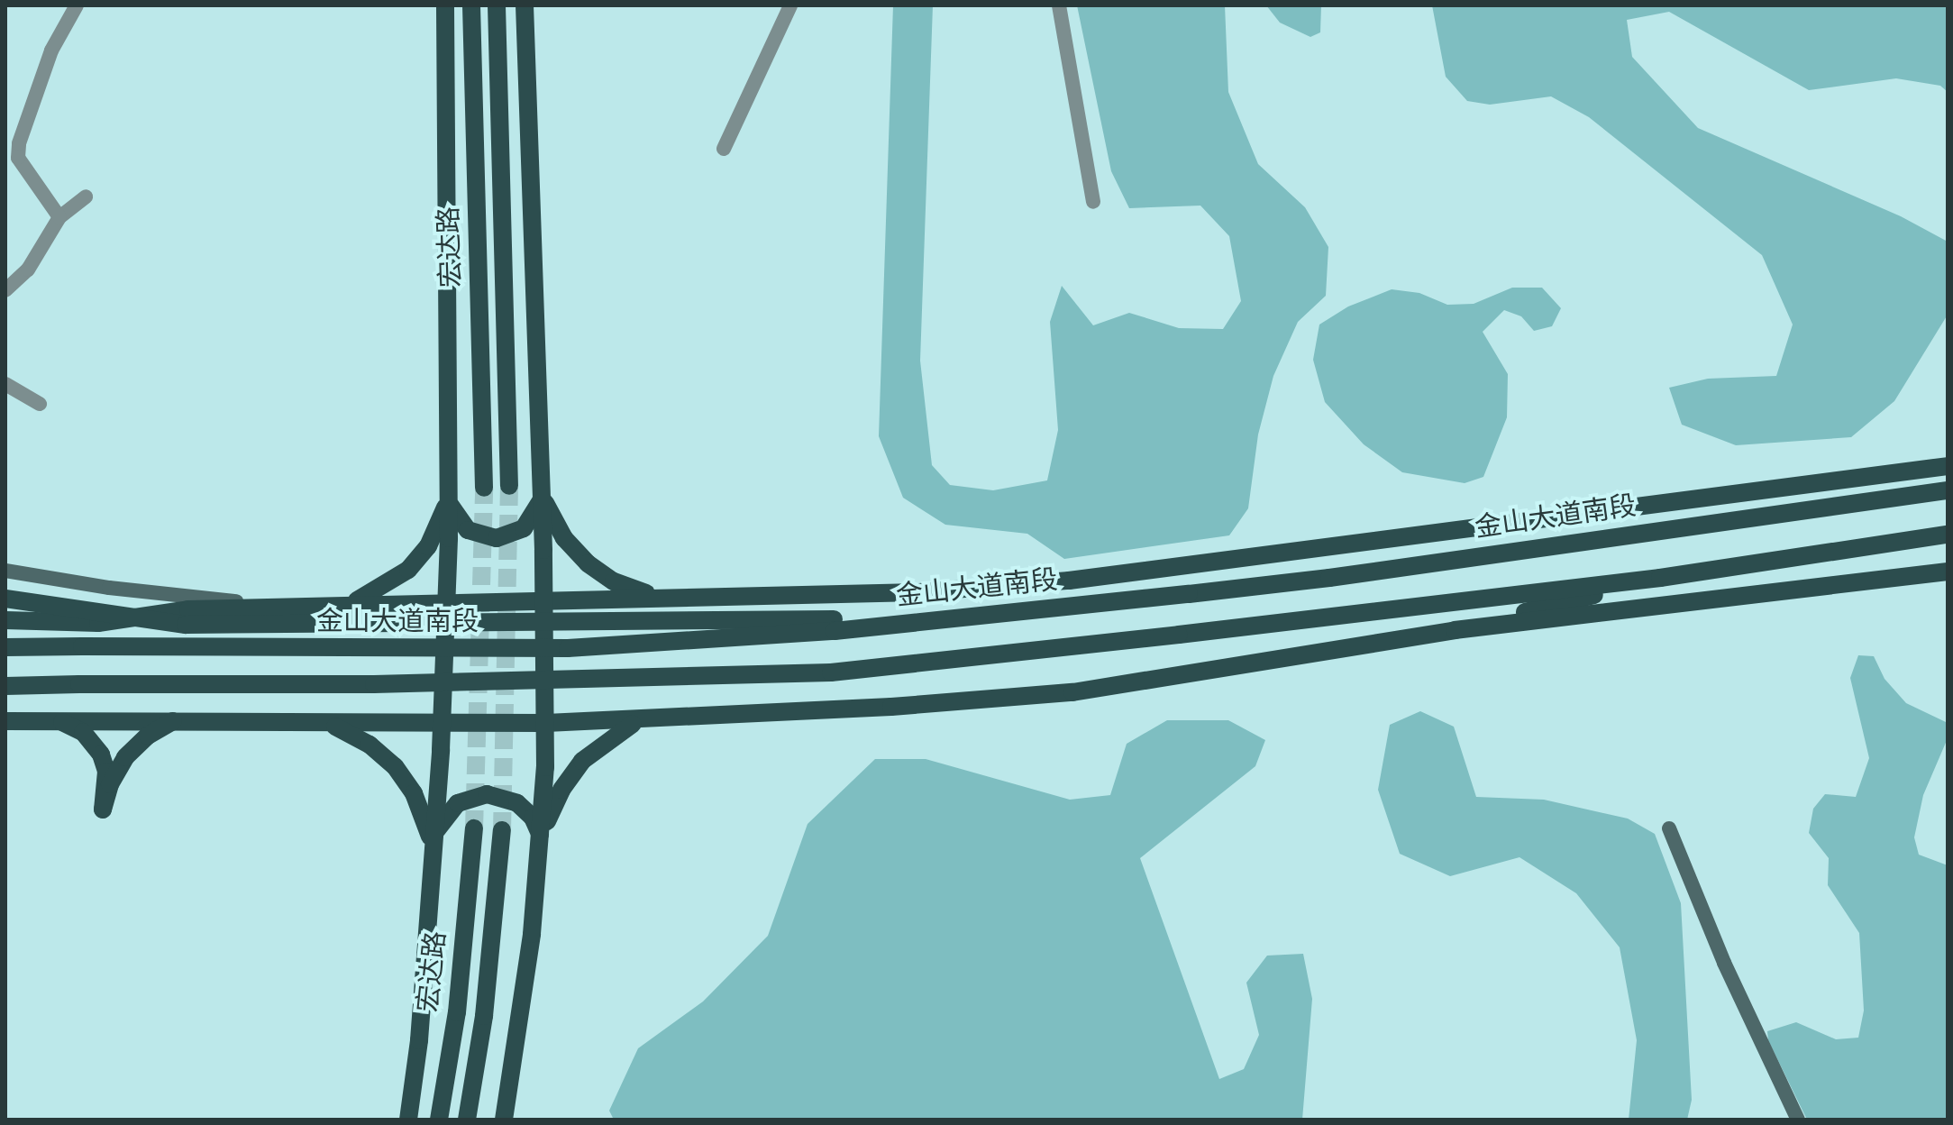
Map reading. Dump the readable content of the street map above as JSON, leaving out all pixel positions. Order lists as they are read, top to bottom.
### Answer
{
  "streets": {
    "main road": ["宏达路", "金山大道南段"]
  }
}
